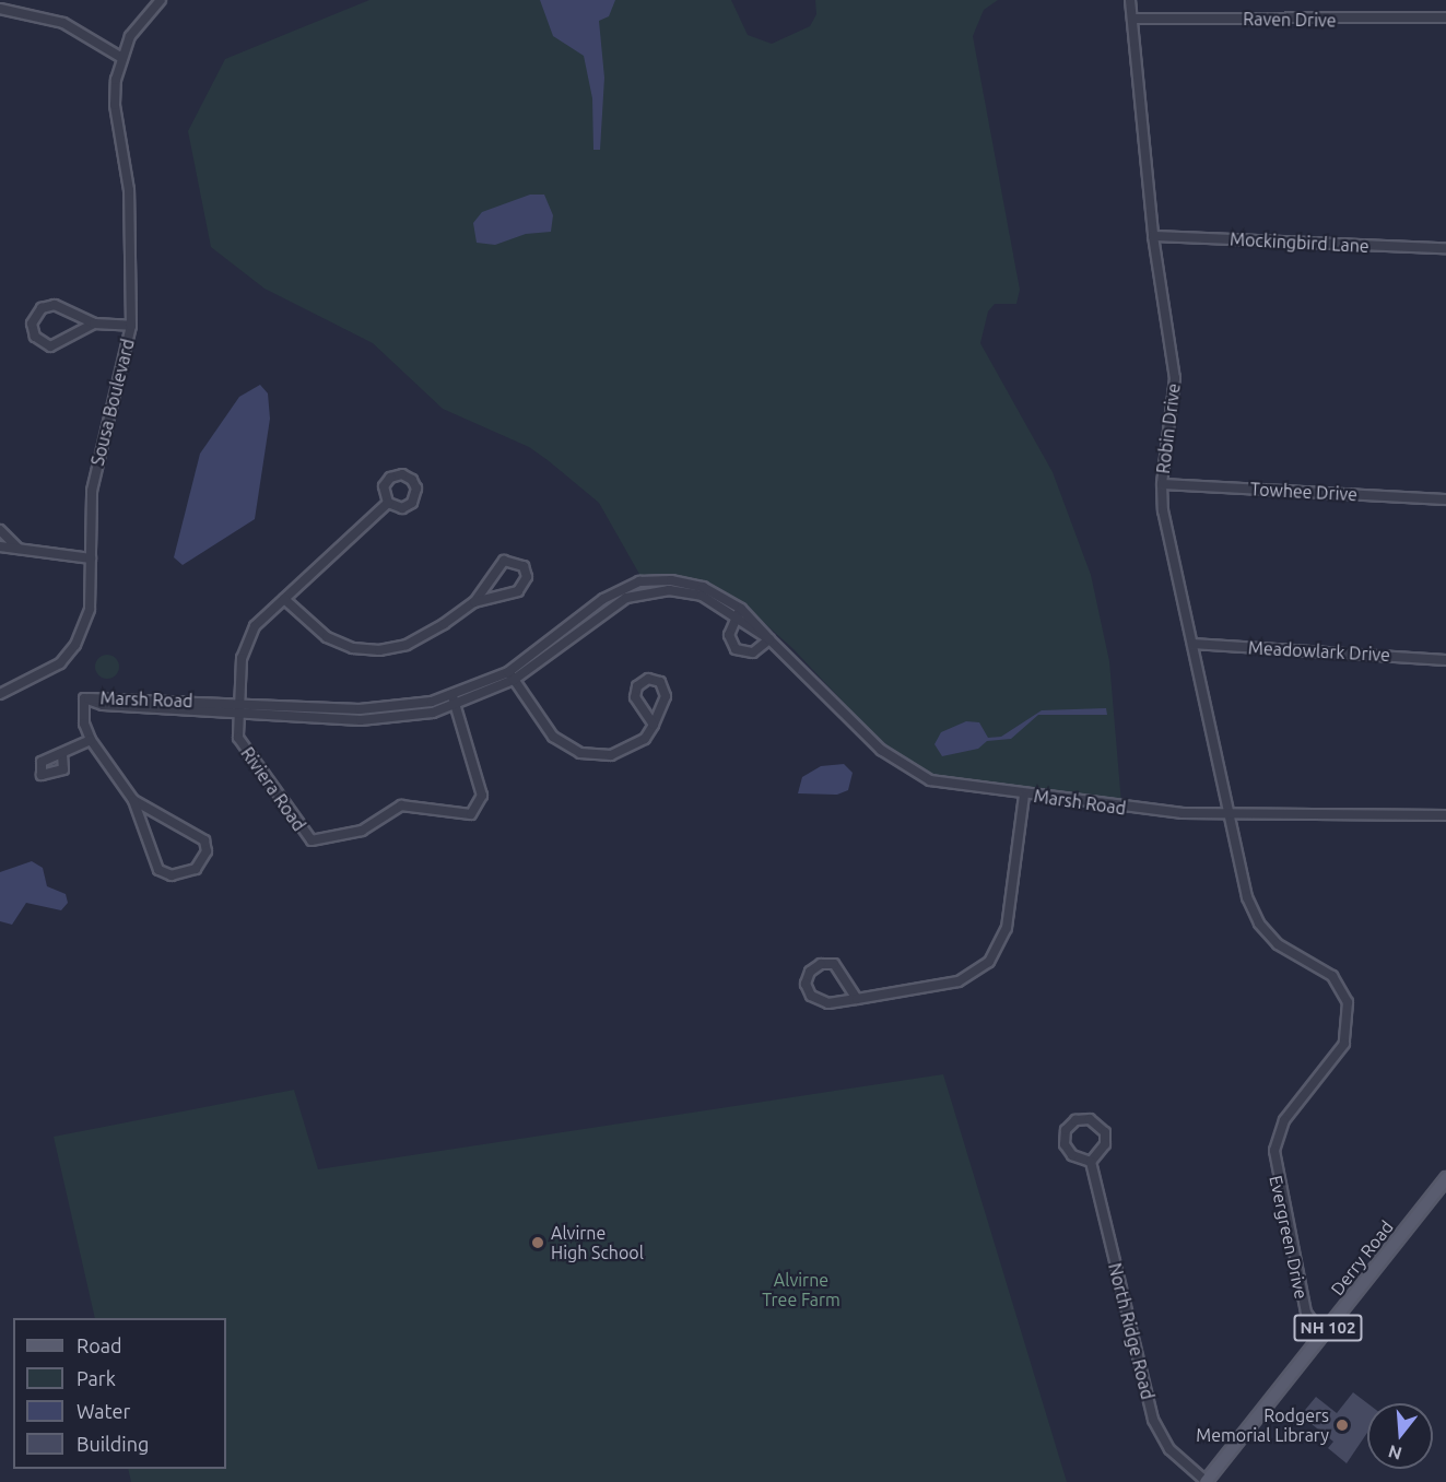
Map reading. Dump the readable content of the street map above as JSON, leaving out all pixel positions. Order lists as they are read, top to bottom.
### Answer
{
  "streets": {
    "main road": ["Derry Road", "NH 102"],
    "street": [
      "Raven Drive",
      "Mockingbird Lane",
      "Sousa Boulevard",
      "Robin Drive",
      "Towhee Drive",
      "Meadowlark Drive",
      "Marsh Road",
      "Riviera Road",
      "Evergreen Drive",
      "North Ridge Road"
    ]
  },
  "crossings": [
    ["Raven Drive", "Robin Drive"],
    ["Mockingbird Lane", "Robin Drive"],
    ["Robin Drive", "Towhee Drive"],
    ["Robin Drive", "Meadowlark Drive"],
    ["Robin Drive", "Marsh Road"],
    ["Robin Drive", "Evergreen Drive"],
    ["Marsh Road", "Riviera Road"],
    ["Marsh Road", "Evergreen Drive"],
    ["Evergreen Drive", "Derry Road"],
    ["Derry Road", "North Ridge Road"]
  ],
  "parks": ["Alvirne Tree Farm"],
  "places": ["Alvirne High School", "Rodgers Memorial Library"],
  "legend": [
    "Road",
    "Park",
    "Water",
    "Building"
  ],
  "north": "bottom"
}
